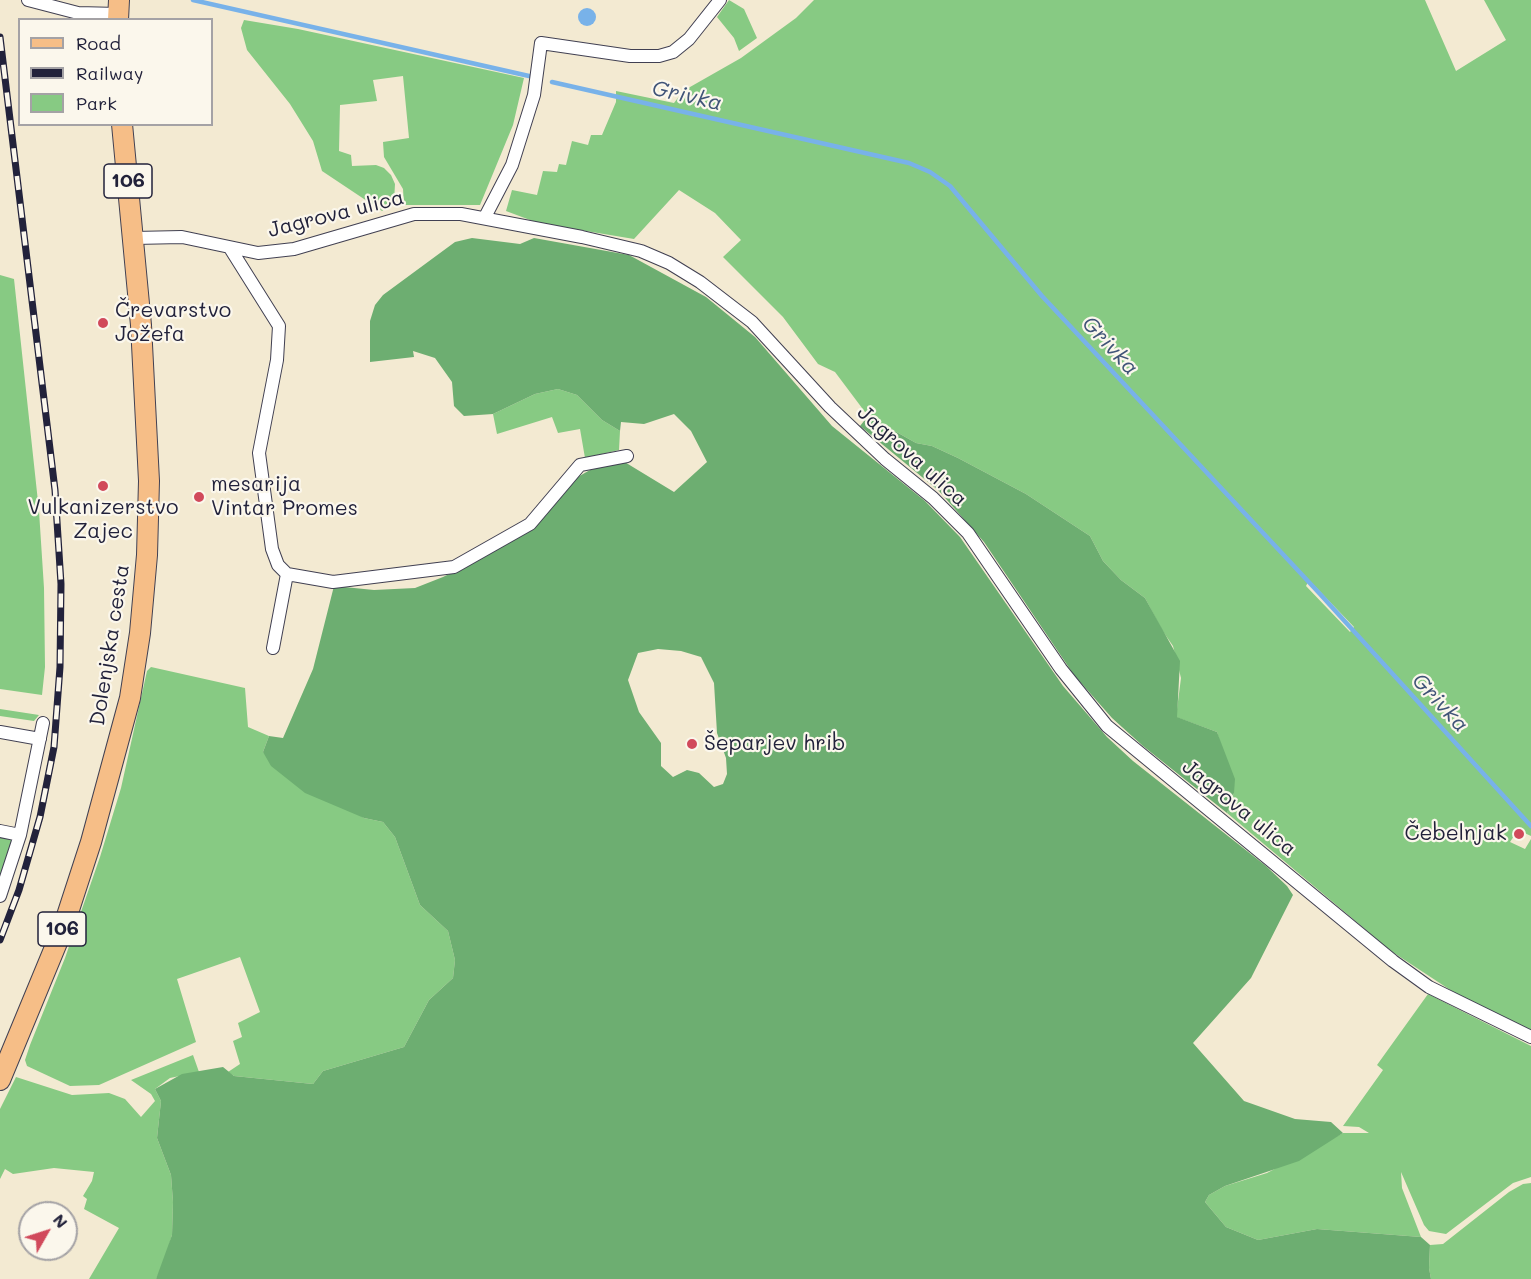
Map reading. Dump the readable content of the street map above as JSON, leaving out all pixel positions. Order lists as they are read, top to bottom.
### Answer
{
  "streets": {
    "main road": ["106", "Dolenjska cesta"],
    "street": ["Jagrova ulica"]
  },
  "crossings": [
    ["Jagrova ulica", "Dolenjska cesta"]
  ],
  "water": ["Grivka"],
  "places": [
    "Črevarstvo Jožefa",
    "Vulkanizerstvo Zajec",
    "mesarija Vintar Promes",
    "Šeparjev hrib",
    "Čebelnjak"
  ],
  "legend": ["Road", "Railway", "Park"],
  "north": "top right"
}
